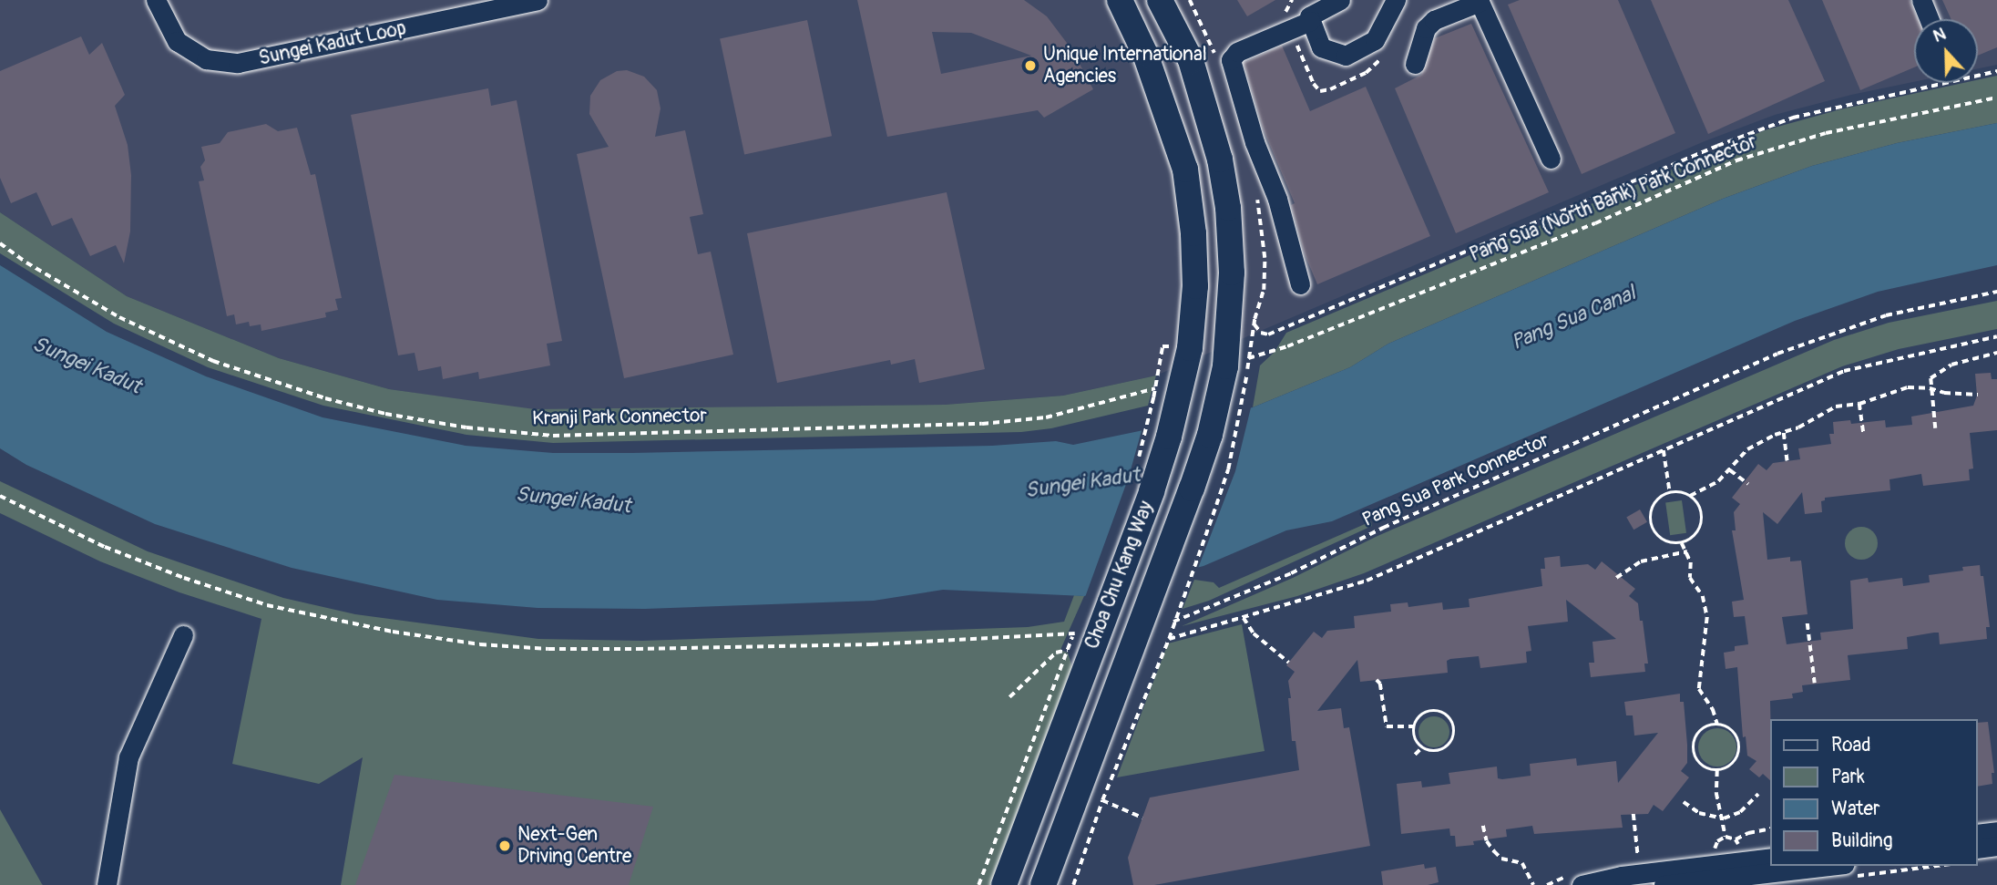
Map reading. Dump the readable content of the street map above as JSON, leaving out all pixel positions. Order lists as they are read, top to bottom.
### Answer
{
  "streets": {
    "main road": ["Choa Chu Kang Way"],
    "street": ["Sungei Kadut Loop"],
    "path": ["Pang Sua (North Bank) Park Connector", "Kranji Park Connector", "Pang Sua Park Connector"]
  },
  "crossings": [
    ["Kranji Park Connector", "Choa Chu Kang Way"]
  ],
  "water": ["Pang Sua Canal", "Sungei Kadut"],
  "places": ["Unique International Agencies", "Next-Gen Driving Centre"],
  "legend": [
    "Road",
    "Park",
    "Water",
    "Building"
  ],
  "north": "top"
}
